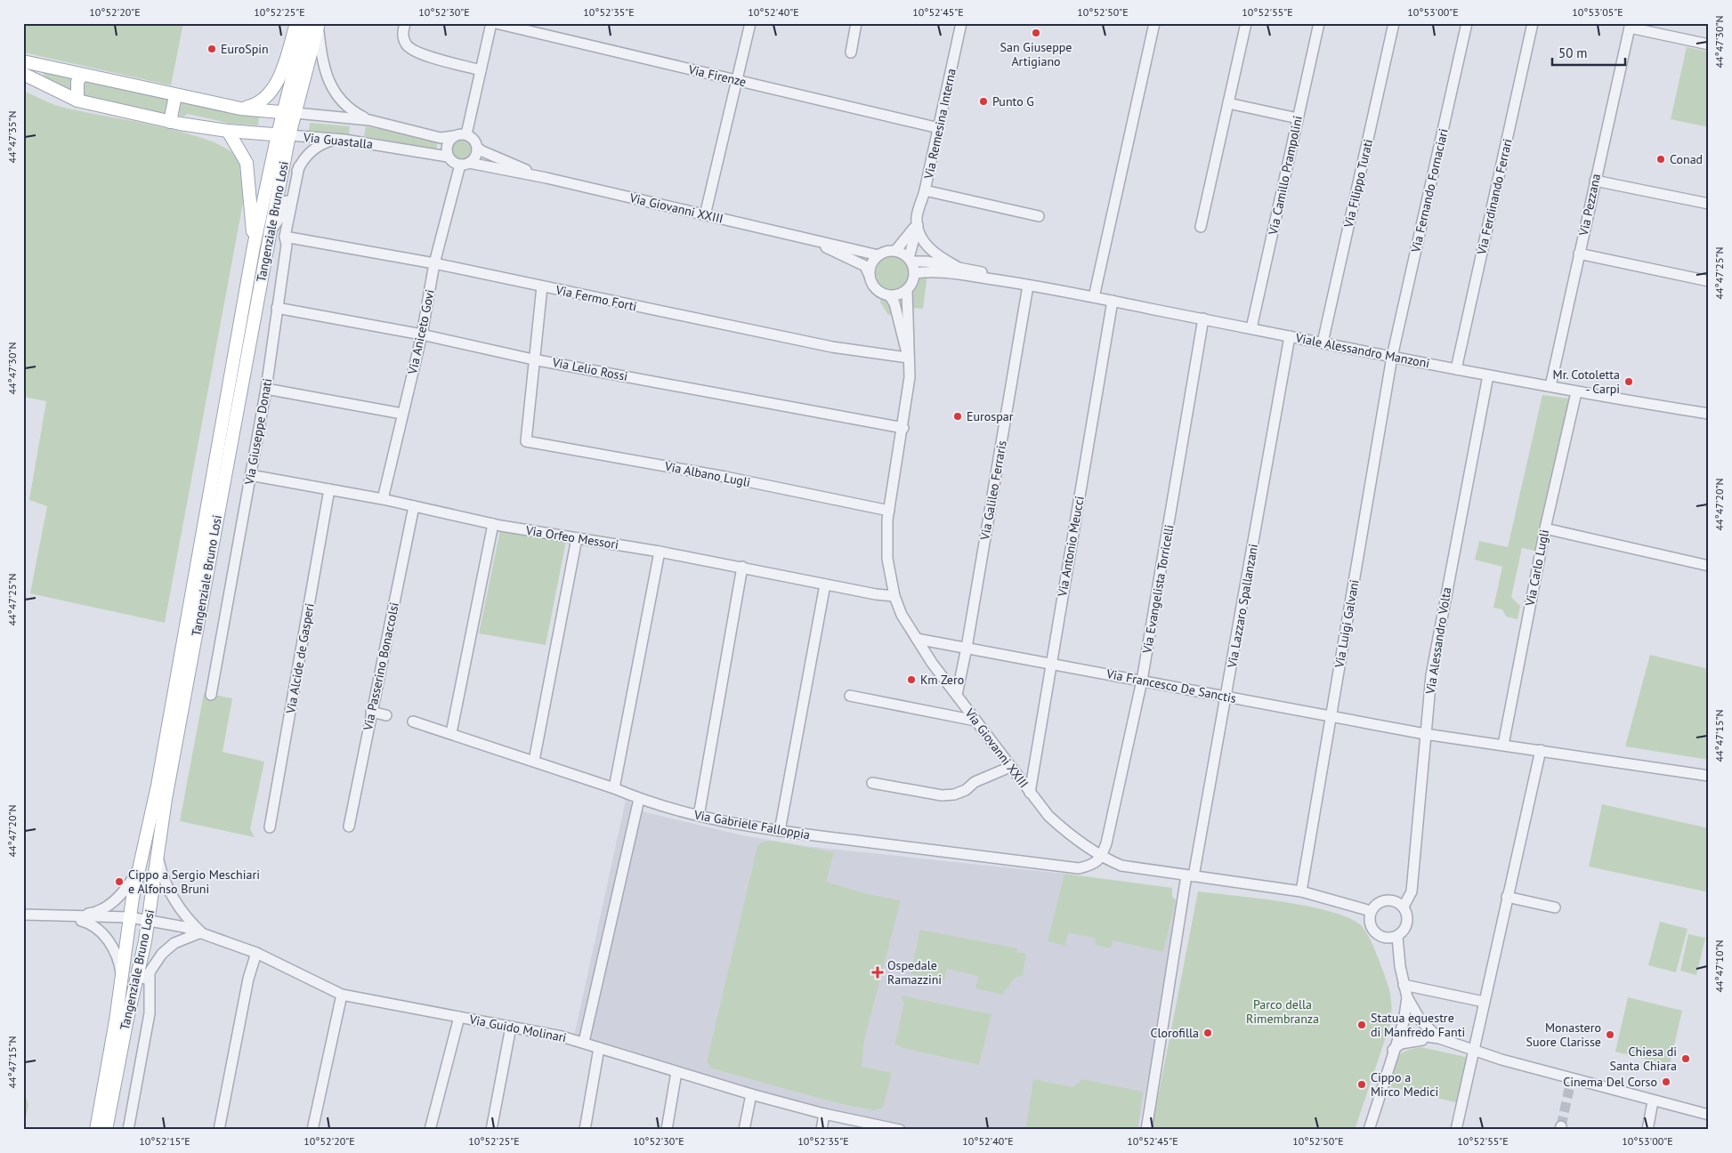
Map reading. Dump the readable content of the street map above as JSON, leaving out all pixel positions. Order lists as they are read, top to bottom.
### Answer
{
  "streets": {
    "main road": ["Via Guastalla", "Tangenziale Bruno Losi"],
    "street": [
      "Via Firenze",
      "Via Remesina Interna",
      "Via Camillo Prampolini",
      "Via Filippo Turati",
      "Via Fernando Fornaciari",
      "Via Ferdinando Ferrari",
      "Via Pezzana",
      "Via Giovanni XXIII",
      "Via Fermo Forti",
      "Via Aniceto Govi",
      "Viale Alessandro Manzoni",
      "Via Lelio Rossi",
      "Via Giuseppe Donati",
      "Via Albano Lugli",
      "Via Galileo Ferraris",
      "Via Orfeo Messori",
      "Via Antonio Meucci",
      "Via Carlo Lugli",
      "Via Evangelista Torricelli",
      "Via Lazzaro Spallanzani",
      "Via Luigi Galvani",
      "Via Alessandro Volta",
      "Via Alcide de Gasperi",
      "Via Passerino Bonaccolsi",
      "Via Francesco De Sanctis",
      "Via Gabriele Falloppia",
      "Via Guido Molinari"
    ]
  },
  "crossings": [
    ["Via Firenze", "Via Remesina Interna"],
    ["Via Remesina Interna", "Via Giovanni XXIII"],
    ["Via Remesina Interna", "Viale Alessandro Manzoni"],
    ["Via Guastalla", "Via Giovanni XXIII"],
    ["Via Guastalla", "Tangenziale Bruno Losi"],
    ["Via Guastalla", "Via Aniceto Govi"],
    ["Via Camillo Prampolini", "Viale Alessandro Manzoni"],
    ["Via Filippo Turati", "Viale Alessandro Manzoni"],
    ["Via Fernando Fornaciari", "Viale Alessandro Manzoni"],
    ["Via Fernando Fornaciari", "Via Luigi Galvani"],
    ["Via Ferdinando Ferrari", "Viale Alessandro Manzoni"],
    ["Via Pezzana", "Viale Alessandro Manzoni"],
    ["Via Giovanni XXIII", "Via Fermo Forti"],
    ["Via Giovanni XXIII", "Via Aniceto Govi"],
    ["Via Giovanni XXIII", "Viale Alessandro Manzoni"],
    ["Via Giovanni XXIII", "Via Lelio Rossi"],
    ["Via Giovanni XXIII", "Via Albano Lugli"],
    ["Via Giovanni XXIII", "Via Galileo Ferraris"],
    ["Via Giovanni XXIII", "Via Orfeo Messori"],
    ["Via Giovanni XXIII", "Via Antonio Meucci"],
    ["Via Giovanni XXIII", "Via Evangelista Torricelli"],
    ["Via Giovanni XXIII", "Via Lazzaro Spallanzani"],
    ["Via Giovanni XXIII", "Via Luigi Galvani"],
    ["Via Giovanni XXIII", "Via Alessandro Volta"],
    ["Via Giovanni XXIII", "Via Francesco De Sanctis"],
    ["Via Giovanni XXIII", "Via Gabriele Falloppia"],
    ["Tangenziale Bruno Losi", "Via Guido Molinari"],
    ["Via Fermo Forti", "Via Aniceto Govi"],
    ["Via Fermo Forti", "Via Giuseppe Donati"],
    ["Via Aniceto Govi", "Via Lelio Rossi"],
    ["Via Aniceto Govi", "Via Orfeo Messori"],
    ["Viale Alessandro Manzoni", "Via Galileo Ferraris"],
    ["Viale Alessandro Manzoni", "Via Antonio Meucci"],
    ["Viale Alessandro Manzoni", "Via Carlo Lugli"],
    ["Viale Alessandro Manzoni", "Via Evangelista Torricelli"],
    ["Viale Alessandro Manzoni", "Via Lazzaro Spallanzani"],
    ["Viale Alessandro Manzoni", "Via Luigi Galvani"],
    ["Viale Alessandro Manzoni", "Via Alessandro Volta"],
    ["Via Lelio Rossi", "Via Giuseppe Donati"],
    ["Via Lelio Rossi", "Via Albano Lugli"],
    ["Via Giuseppe Donati", "Via Orfeo Messori"],
    ["Via Galileo Ferraris", "Via Francesco De Sanctis"],
    ["Via Orfeo Messori", "Via Alcide de Gasperi"],
    ["Via Orfeo Messori", "Via Passerino Bonaccolsi"],
    ["Via Antonio Meucci", "Via Francesco De Sanctis"],
    ["Via Carlo Lugli", "Via Francesco De Sanctis"],
    ["Via Evangelista Torricelli", "Via Francesco De Sanctis"],
    ["Via Evangelista Torricelli", "Via Gabriele Falloppia"],
    ["Via Lazzaro Spallanzani", "Via Francesco De Sanctis"],
    ["Via Luigi Galvani", "Via Francesco De Sanctis"],
    ["Via Alessandro Volta", "Via Francesco De Sanctis"]
  ],
  "parks": ["Parco della Rimembranza"],
  "places": {
    "other": [
      "San Giuseppe Artigiano",
      "EuroSpin",
      "Punto G",
      "Conad",
      "Mr. Cotoletta - Carpi",
      "Eurospar",
      "Km Zero",
      "Cippo a Sergio Meschiari e Alfonso Bruni",
      "Statua equestre di Manfredo Fanti",
      "Clorofilla",
      "Monastero Suore Clarisse",
      "Chiesa di Santa Chiara",
      "Cinema Del Corso",
      "Cippo a Mirco Medici"
    ],
    "health": ["Ospedale Ramazzini"]
  },
  "scale_bar": "50 m",
  "coordinates": [
    "10°52'20\"E",
    "10°52'25\"E",
    "10°52'30\"E",
    "10°52'35\"E",
    "10°52'40\"E",
    "10°52'45\"E",
    "10°52'50\"E",
    "10°52'55\"E",
    "10°53'00\"E",
    "10°53'05\"E",
    "44°47'30\"N",
    "44°47'35\"N",
    "44°47'25\"N",
    "44°47'20\"N",
    "44°47'15\"N",
    "44°47'10\"N",
    "10°52'15\"E"
  ]
}
